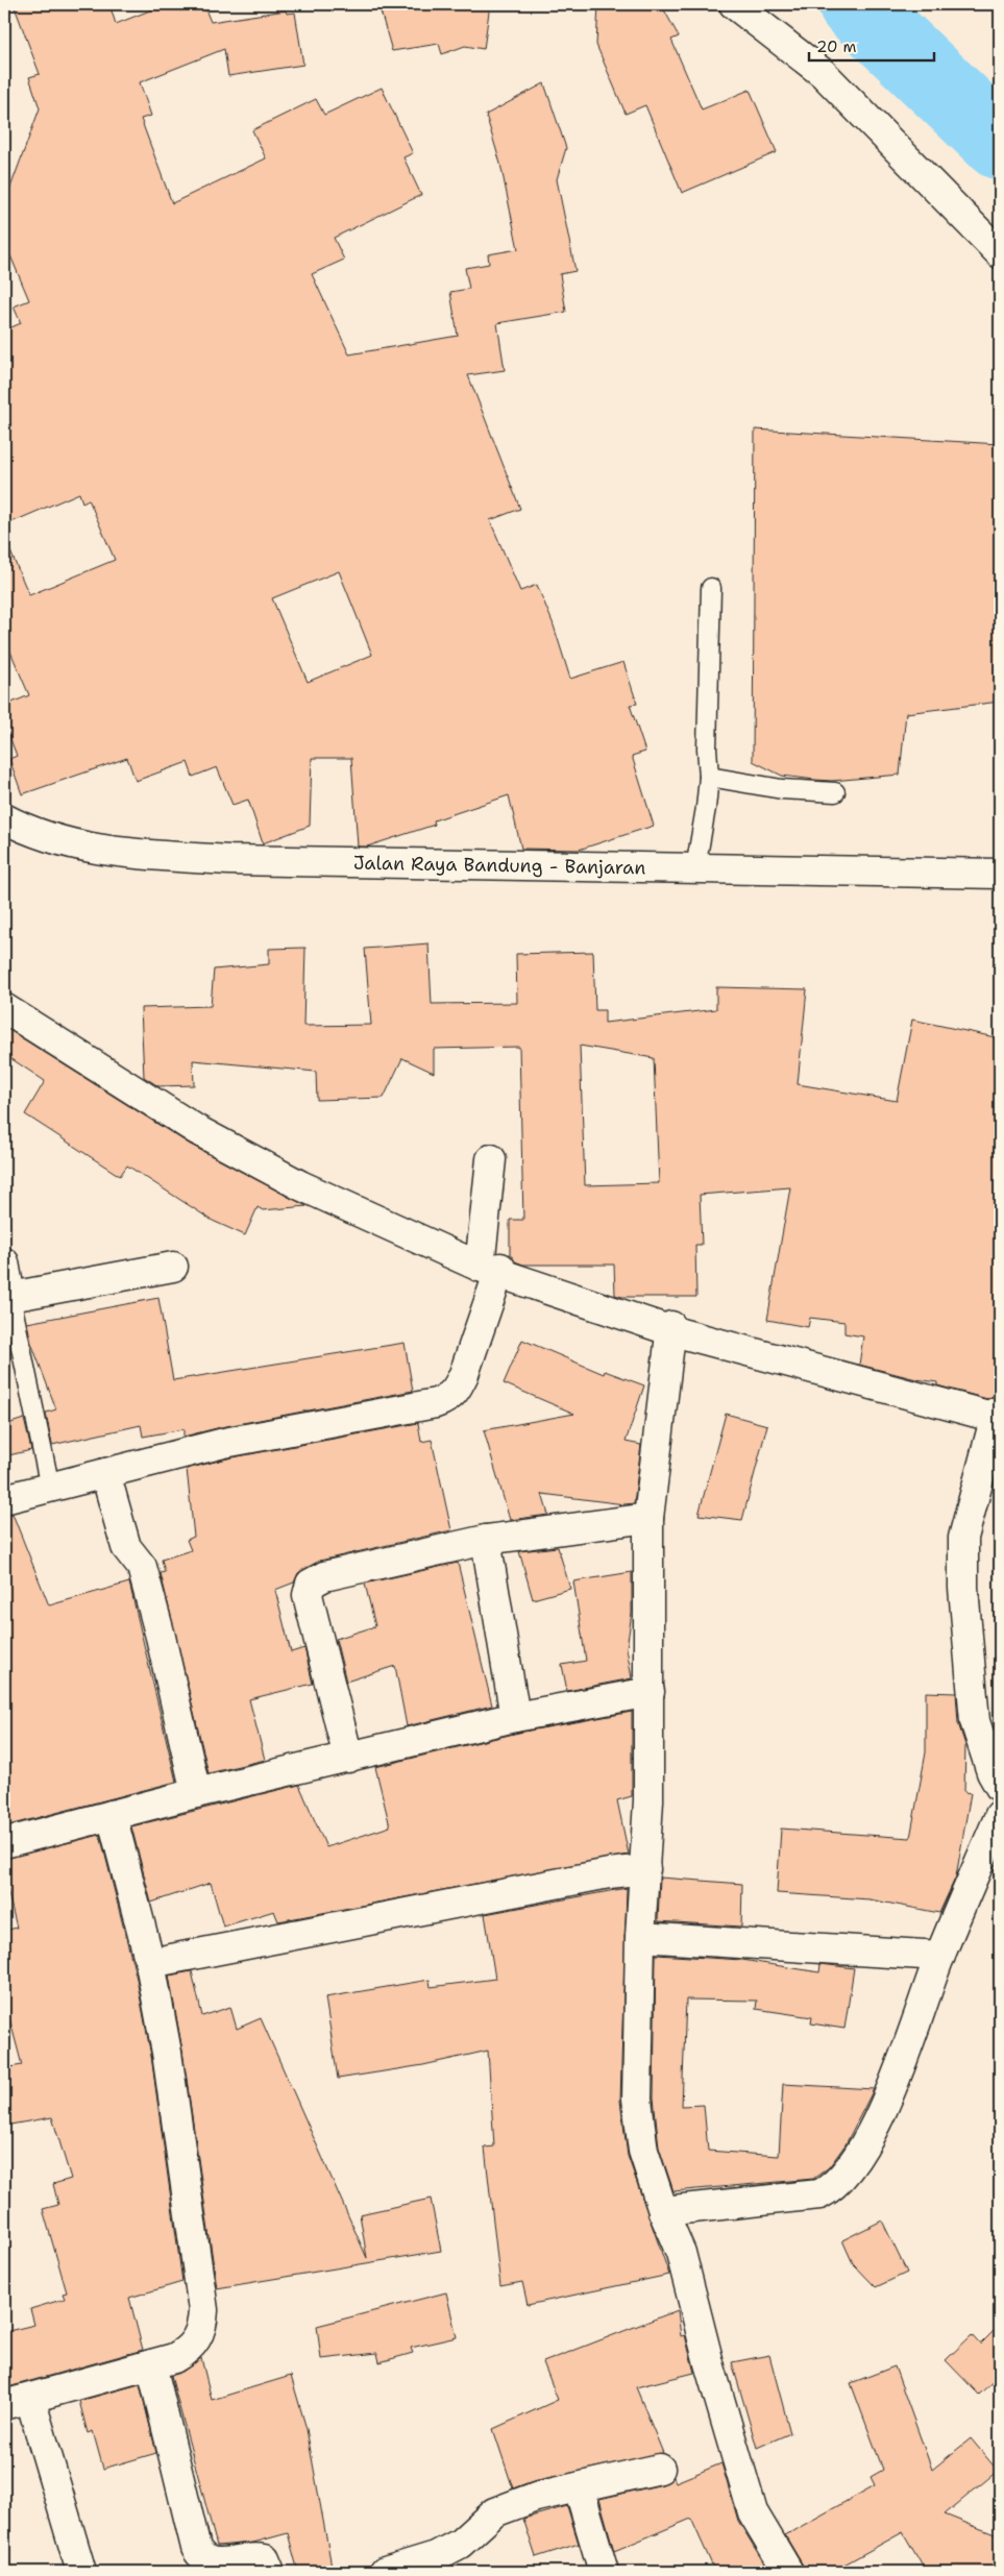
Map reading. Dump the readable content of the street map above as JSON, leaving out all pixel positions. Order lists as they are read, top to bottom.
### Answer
{
  "streets": {
    "street": ["Jalan Raya Bandung - Banjaran"]
  },
  "scale_bar": "20 m"
}
